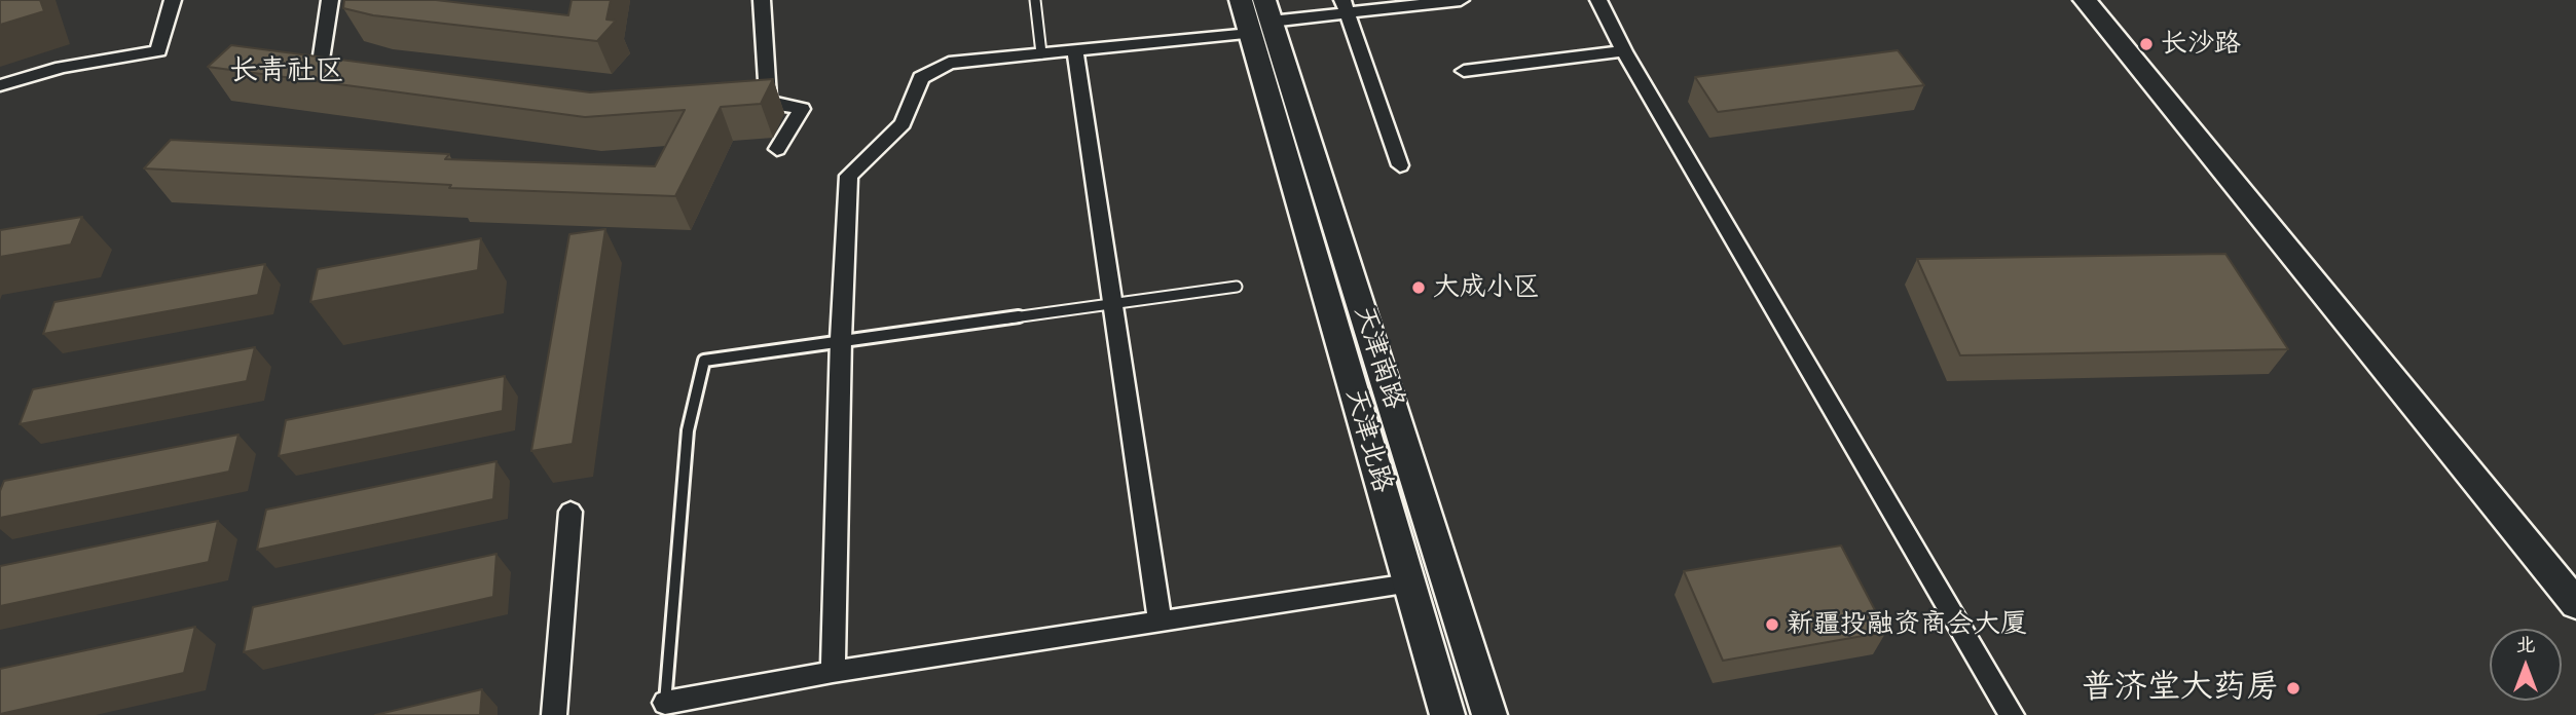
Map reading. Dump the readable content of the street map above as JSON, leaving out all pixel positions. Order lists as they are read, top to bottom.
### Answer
{
  "streets": {
    "street": ["天津南路", "天津北路"]
  },
  "crossings": [
    ["天津南路", "天津北路"]
  ],
  "districts": ["长青社区"],
  "places": [
    "长沙路",
    "大成小区",
    "新疆投融资商会大厦",
    "普济堂大药房"
  ],
  "north": "top"
}
